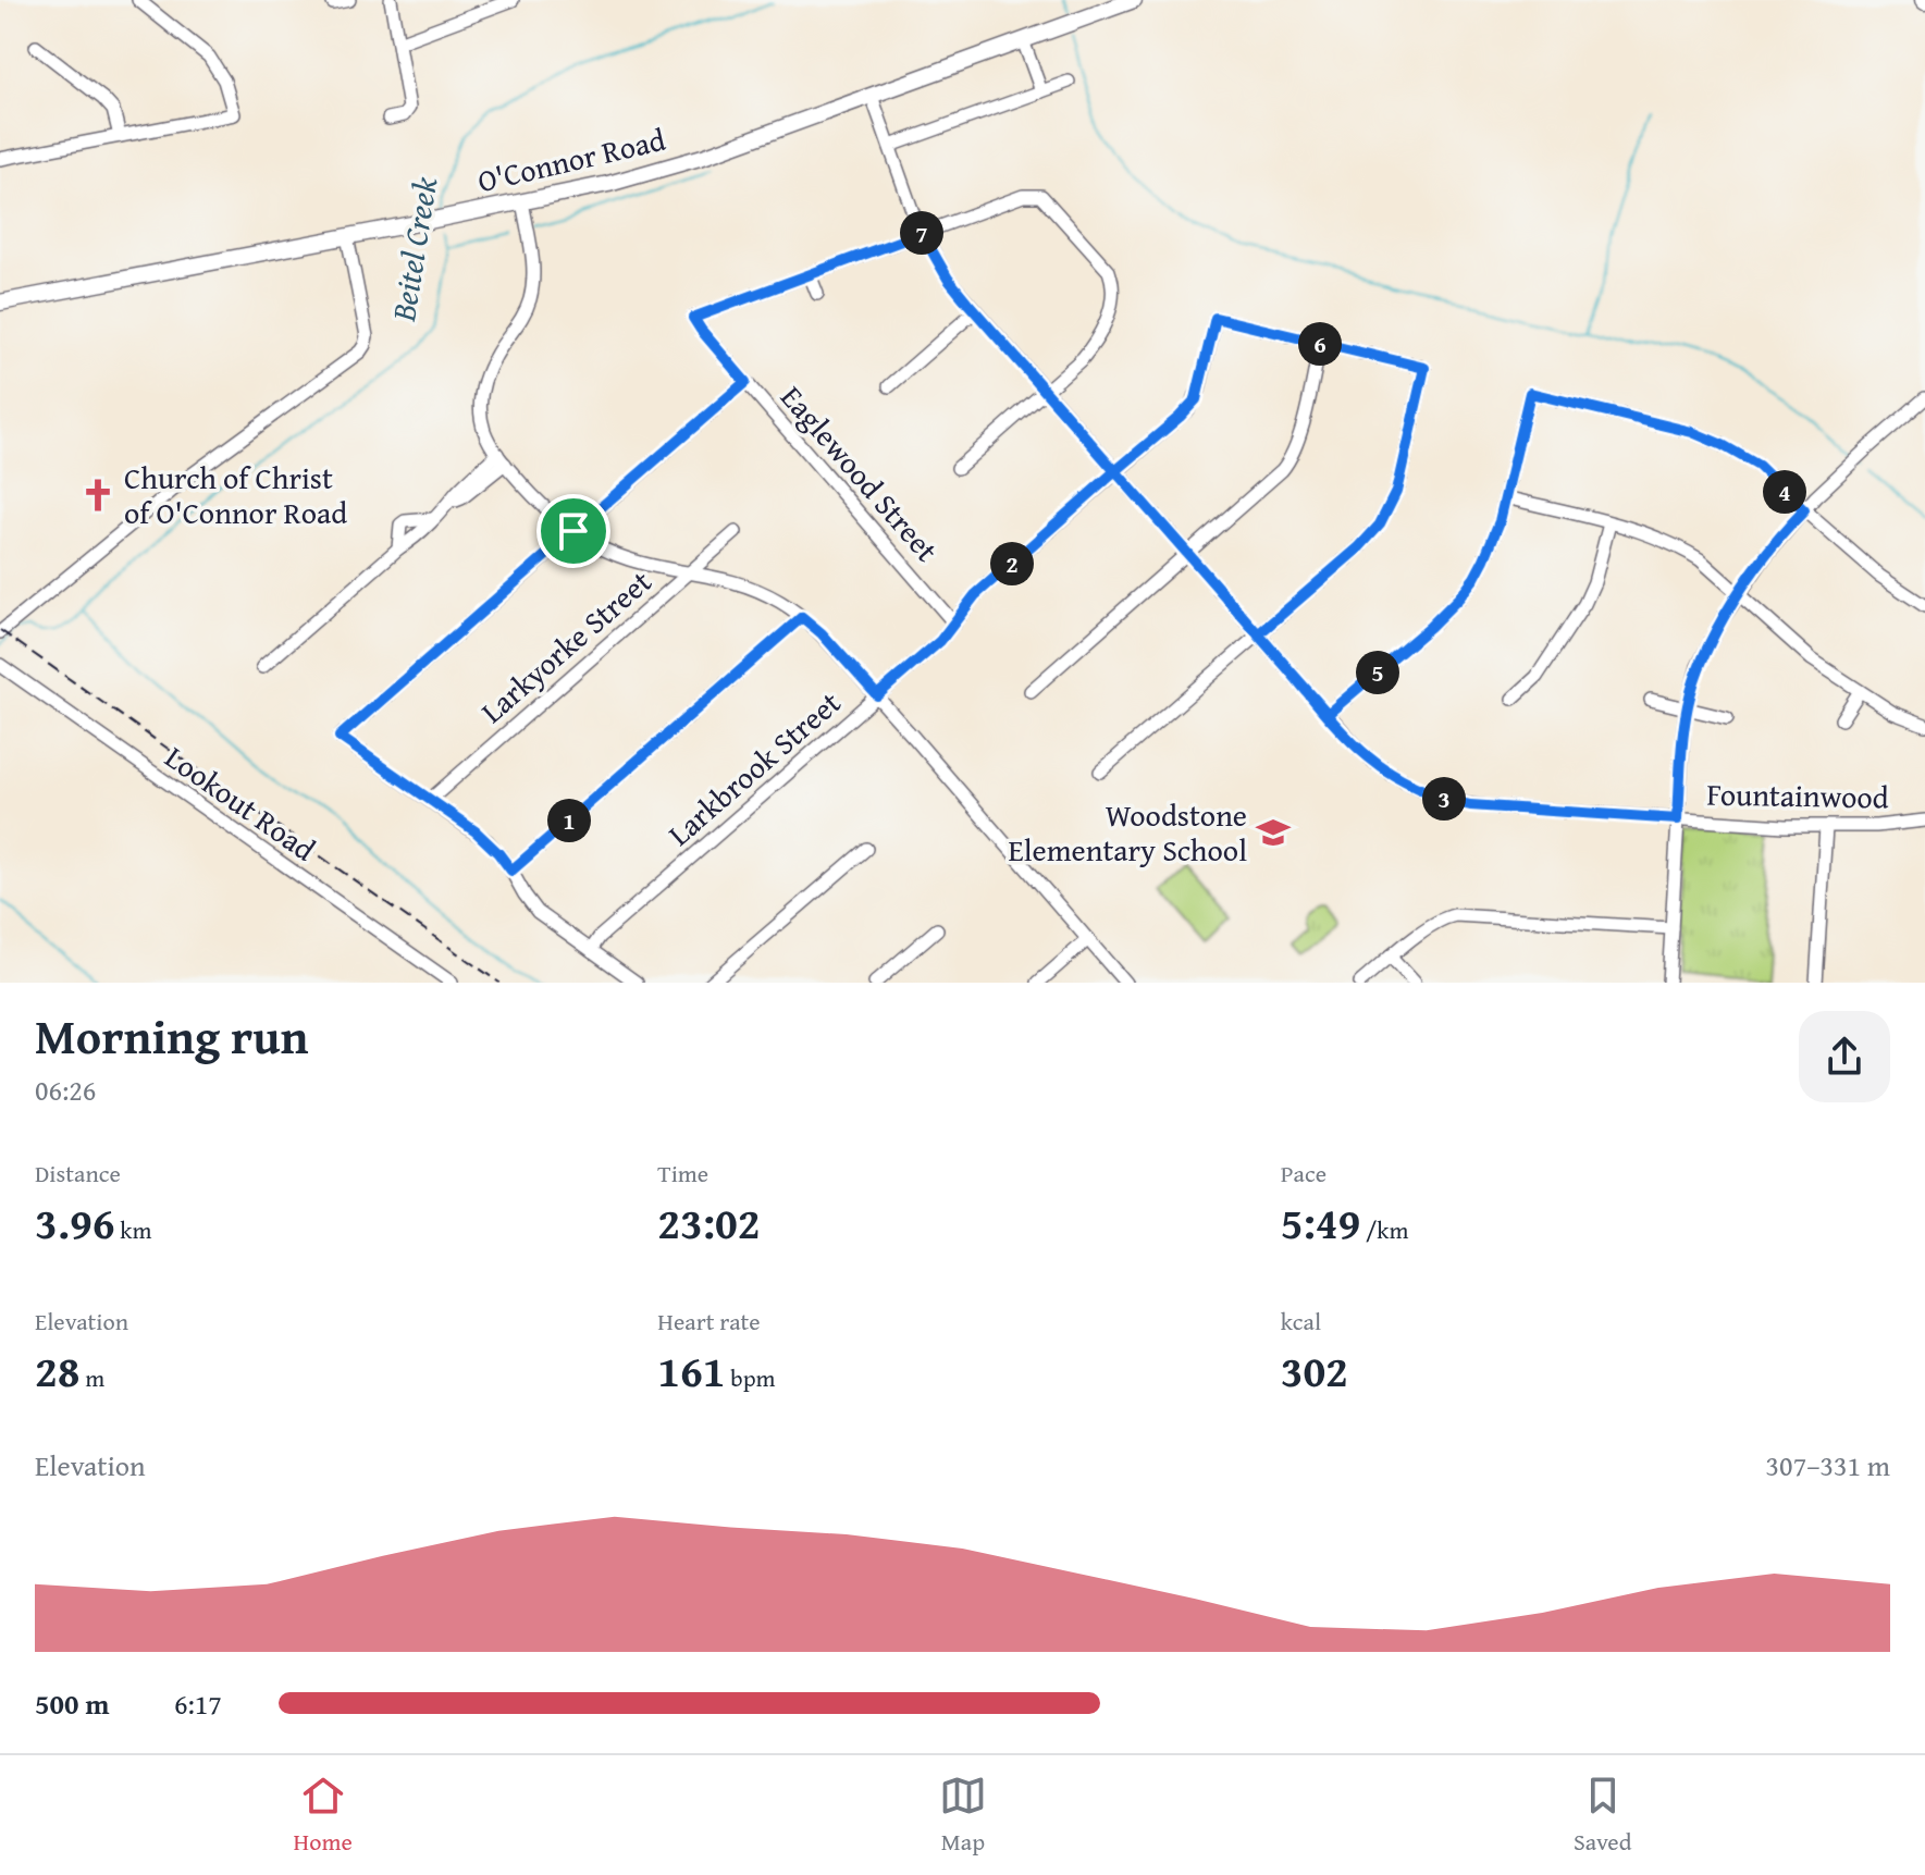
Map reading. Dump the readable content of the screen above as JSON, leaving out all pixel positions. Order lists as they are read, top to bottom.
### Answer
{
  "streets": {
    "main road": ["O'Connor Road"],
    "street": [
      "Eaglewood Street",
      "Larkyorke Street",
      "Larkbrook Street",
      "Fountainwood",
      "Lookout Road"
    ]
  },
  "crossings": [
    ["O'Connor Road", "Fountainwood"],
    ["Eaglewood Street", "Larkbrook Street"],
    ["Larkbrook Street", "Fountainwood"]
  ],
  "water": ["Beitel Creek"],
  "places": {
    "church": ["Church of Christ of O'Connor Road"],
    "school or university": ["Woodstone Elementary School"]
  },
  "page": {
    "pins": [
      "7",
      "6",
      "4",
      "2",
      "5",
      "3",
      "1"
    ],
    "heading": ["Morning run", "06:26"],
    "stats": [
      ["Distance", "3.96 km"],
      ["Time", "23:02"],
      ["Pace", "5:49 /km"],
      ["Elevation", "28 m"],
      ["Heart rate", "161 bpm"],
      ["kcal", "302"]
    ],
    "chart": ["Elevation", "307–331 m"],
    "list": [
      {
        "name": "500 m",
        "note": "6:17"
      }
    ],
    "tabs": ["Home", "Map", "Saved"]
  }
}
